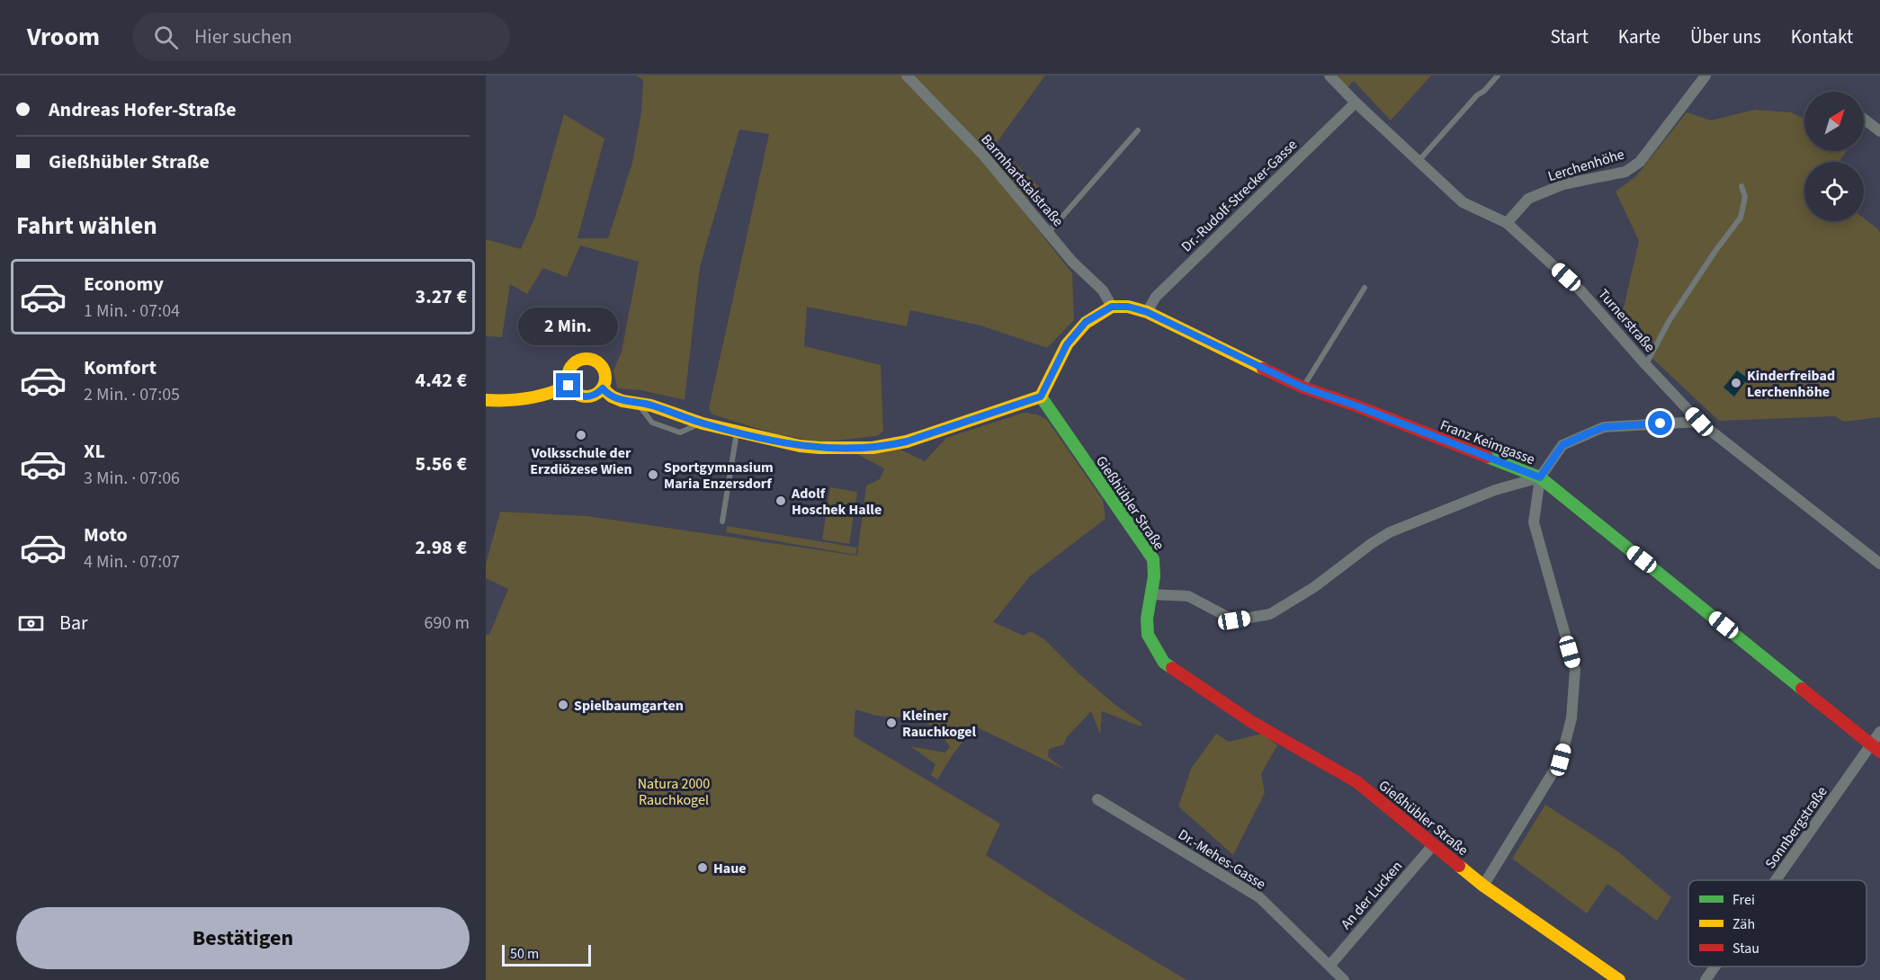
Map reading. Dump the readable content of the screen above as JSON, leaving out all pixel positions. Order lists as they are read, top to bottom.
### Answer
{
  "streets": {
    "main road": ["Franz Keimgasse", "Gießhübler Straße"],
    "street": [
      "Lerchenhöhe",
      "Barmhartstalstraße",
      "Dr.-Rudolf-Strecker-Gasse",
      "Turnerstraße",
      "Sonnbergstraße",
      "Dr.-Mehes-Gasse",
      "An der Lucken"
    ]
  },
  "crossings": [
    ["Lerchenhöhe", "Turnerstraße"],
    ["Barmhartstalstraße", "Franz Keimgasse"],
    ["Dr.-Rudolf-Strecker-Gasse", "Turnerstraße"],
    ["Dr.-Rudolf-Strecker-Gasse", "Franz Keimgasse"],
    ["Franz Keimgasse", "Sonnbergstraße"],
    ["Gießhübler Straße", "An der Lucken"],
    ["Dr.-Mehes-Gasse", "An der Lucken"]
  ],
  "parks": ["Natura 2000 Rauchkogel"],
  "places": [
    "Kinderfreibad Lerchenhöhe",
    "Volksschule der Erzdiözese Wien",
    "Sportgymnasium Maria Enzersdorf",
    "Adolf Hoschek Halle",
    "Spielbaumgarten",
    "Kleiner Rauchkogel",
    "Haue"
  ],
  "legend": ["Frei", "Zäh", "Stau"],
  "scale_bar": "50 m",
  "north": "top right",
  "page": {
    "header": "Vroom",
    "search": "Hier suchen",
    "nav": [
      "Start",
      "Karte",
      "Über uns",
      "Kontakt"
    ],
    "banner": ["Andreas Hofer-Straße", "Gießhübler Straße"],
    "heading": "Fahrt wählen",
    "list": [
      {
        "name": "Economy",
        "note": "1 Min. · 07:04",
        "value": "3.27 €"
      },
      {
        "name": "Komfort",
        "note": "2 Min. · 07:05",
        "value": "4.42 €"
      },
      {
        "name": "XL",
        "note": "3 Min. · 07:06",
        "value": "5.56 €"
      },
      {
        "name": "Moto",
        "note": "4 Min. · 07:07",
        "value": "2.98 €"
      }
    ],
    "bubble": "2 Min.",
    "pay": ["Bar", "690 m"],
    "buttons": "Bestätigen",
    "scale": "50 m"
  }
}
